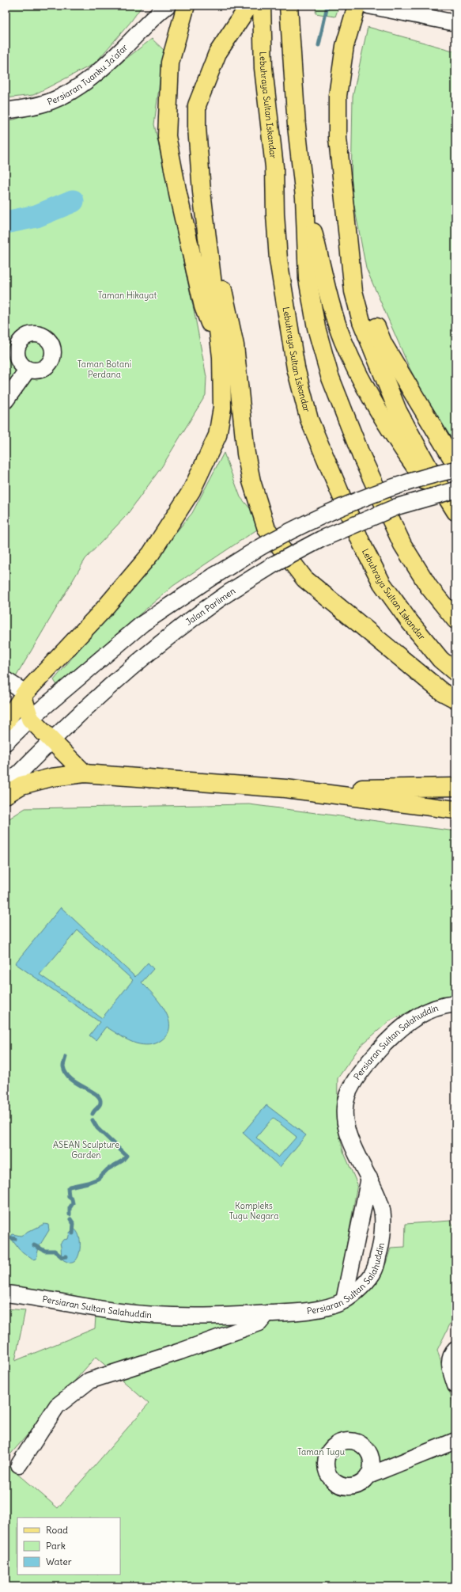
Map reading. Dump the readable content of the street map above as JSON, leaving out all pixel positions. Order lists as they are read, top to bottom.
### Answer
{
  "streets": {
    "main road": ["Lebuhraya Sultan Iskandar"],
    "street": ["Persiaran Tuanku Ja'afar", "Jalan Parlimen", "Persiaran Sultan Salahuddin"]
  },
  "parks": [
    "Taman Hikayat",
    "Taman Botani Perdana",
    "ASEAN Sculpture Garden",
    "Kompleks Tugu Negara",
    "Taman Tugu"
  ],
  "legend": ["Road", "Park", "Water"]
}
